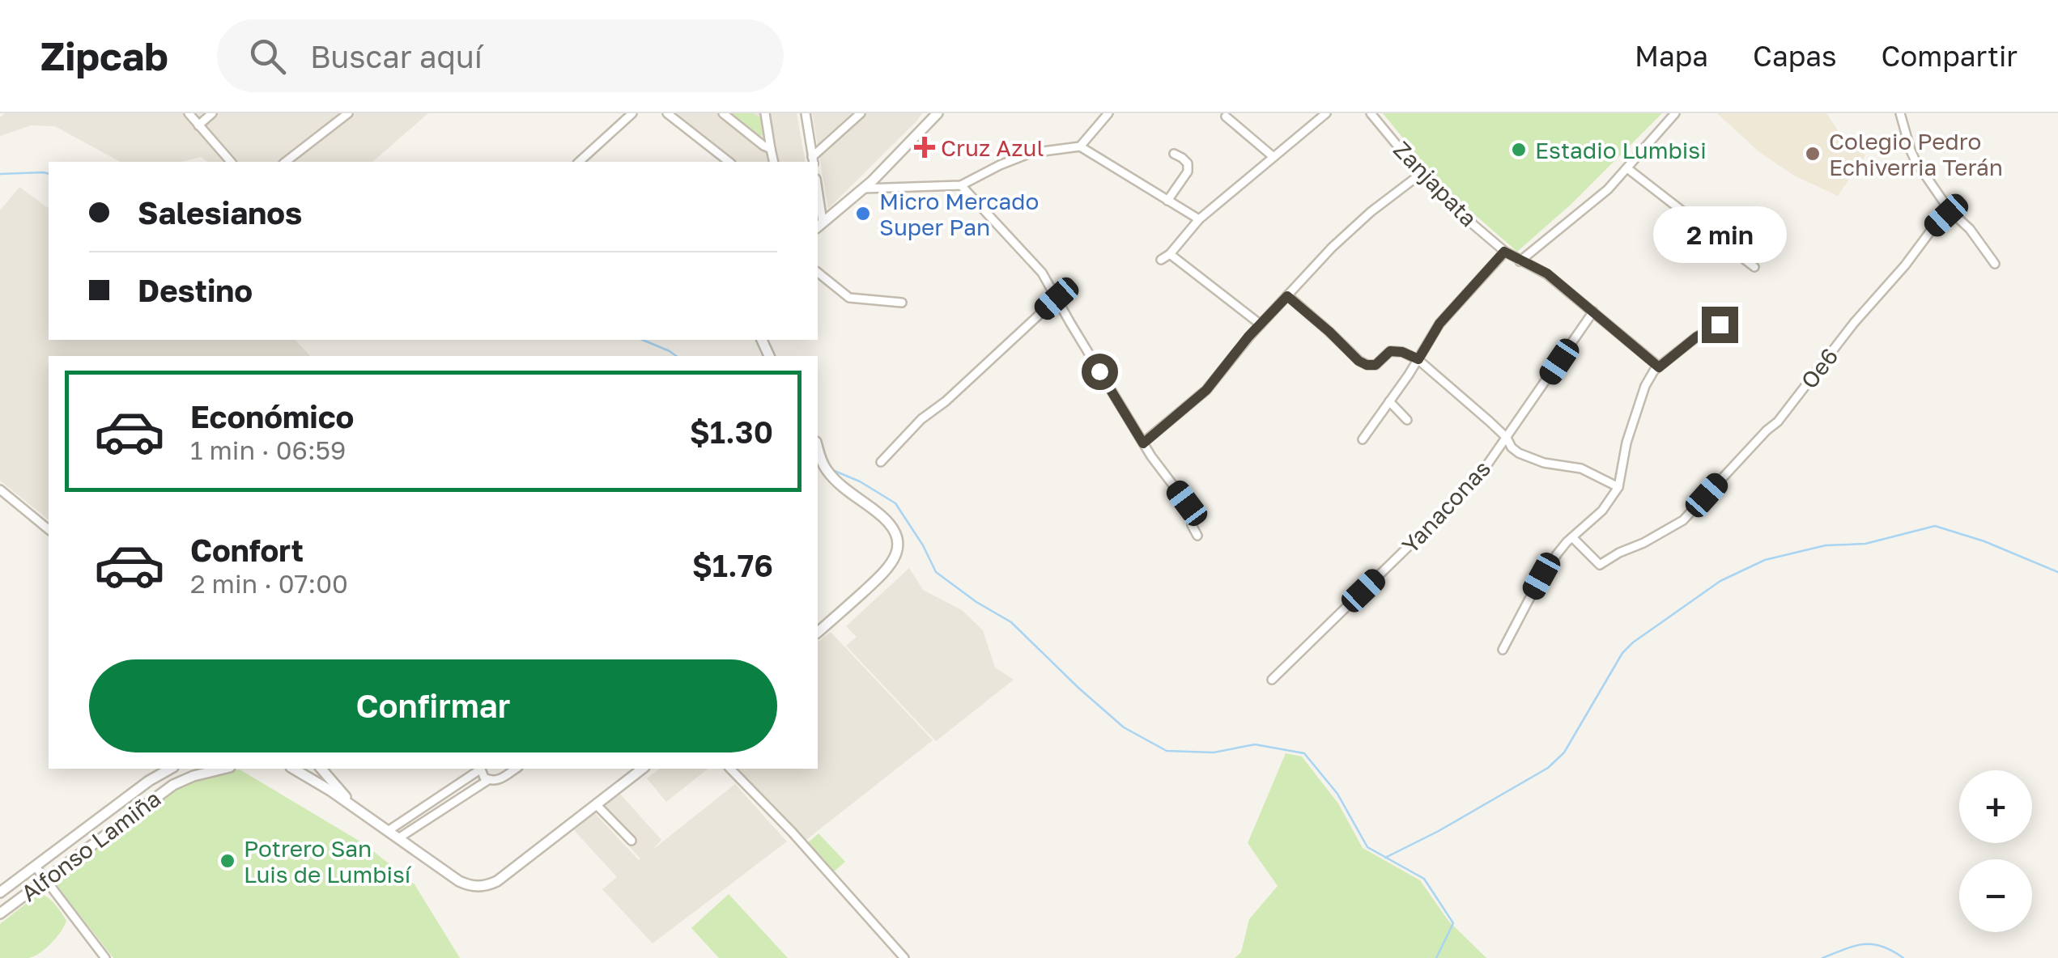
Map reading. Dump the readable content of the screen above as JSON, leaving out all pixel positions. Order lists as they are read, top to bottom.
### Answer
{
  "streets": {
    "street": [
      "Zanjapata",
      "Oe6",
      "Yanaconas",
      "Alfonso Lamiña"
    ]
  },
  "crossings": [
    ["Zanjapata", "Yanaconas"]
  ],
  "places": {
    "health": ["Cruz Azul"],
    "other": [
      "Estadio Lumbisi",
      "Colegio Pedro Echiverria Terán",
      "Micro Mercado Super Pan",
      "Potrero San Luis de Lumbisí"
    ]
  },
  "page": {
    "header": "Zipcab",
    "search": "Buscar aquí",
    "nav": ["Mapa", "Capas", "Compartir"],
    "banner": ["Salesianos", "Destino"],
    "bubble": "2 min",
    "list": [
      {
        "name": "Económico",
        "note": "1 min · 06:59",
        "value": "$1.30"
      },
      {
        "name": "Confort",
        "note": "2 min · 07:00",
        "value": "$1.76"
      }
    ],
    "buttons": "Confirmar",
    "map_buttons": ["+", "−"]
  }
}
